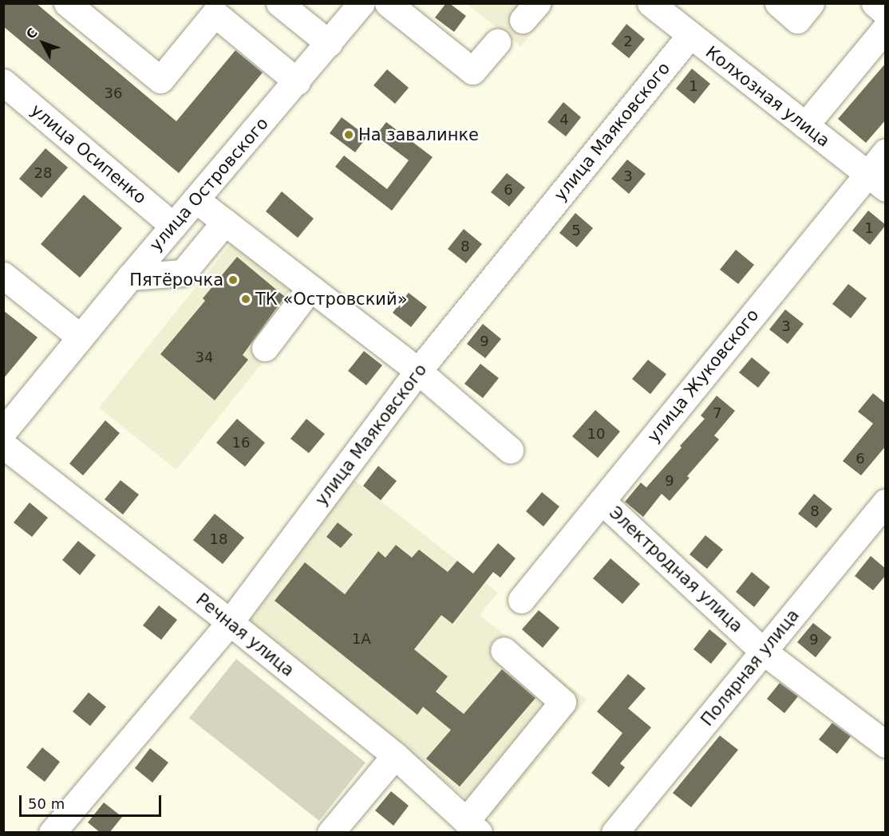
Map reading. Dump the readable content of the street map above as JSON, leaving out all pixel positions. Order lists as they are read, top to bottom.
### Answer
{
  "streets": {
    "street": [
      "Колхозная улица",
      "улица Маяковского",
      "улица Осипенко",
      "улица Островского",
      "улица Жуковского",
      "Электродная улица",
      "Речная улица",
      "Полярная улица"
    ]
  },
  "crossings": [
    ["Колхозная улица", "улица Маяковского"],
    ["Колхозная улица", "улица Жуковского"],
    ["улица Маяковского", "Речная улица"],
    ["улица Осипенко", "улица Островского"],
    ["улица Жуковского", "Электродная улица"],
    ["Электродная улица", "Полярная улица"]
  ],
  "places": ["На завалинке", "Пятёрочка", "ТК «Островский»"],
  "house_numbers": [
    "2",
    "1",
    "36",
    "4",
    "28",
    "3",
    "6",
    "1",
    "5",
    "8",
    "3",
    "9",
    "34",
    "7",
    "10",
    "16",
    "6",
    "9",
    "8",
    "18",
    "1А",
    "9"
  ],
  "scale_bar": "50 m",
  "north": "top left"
}
